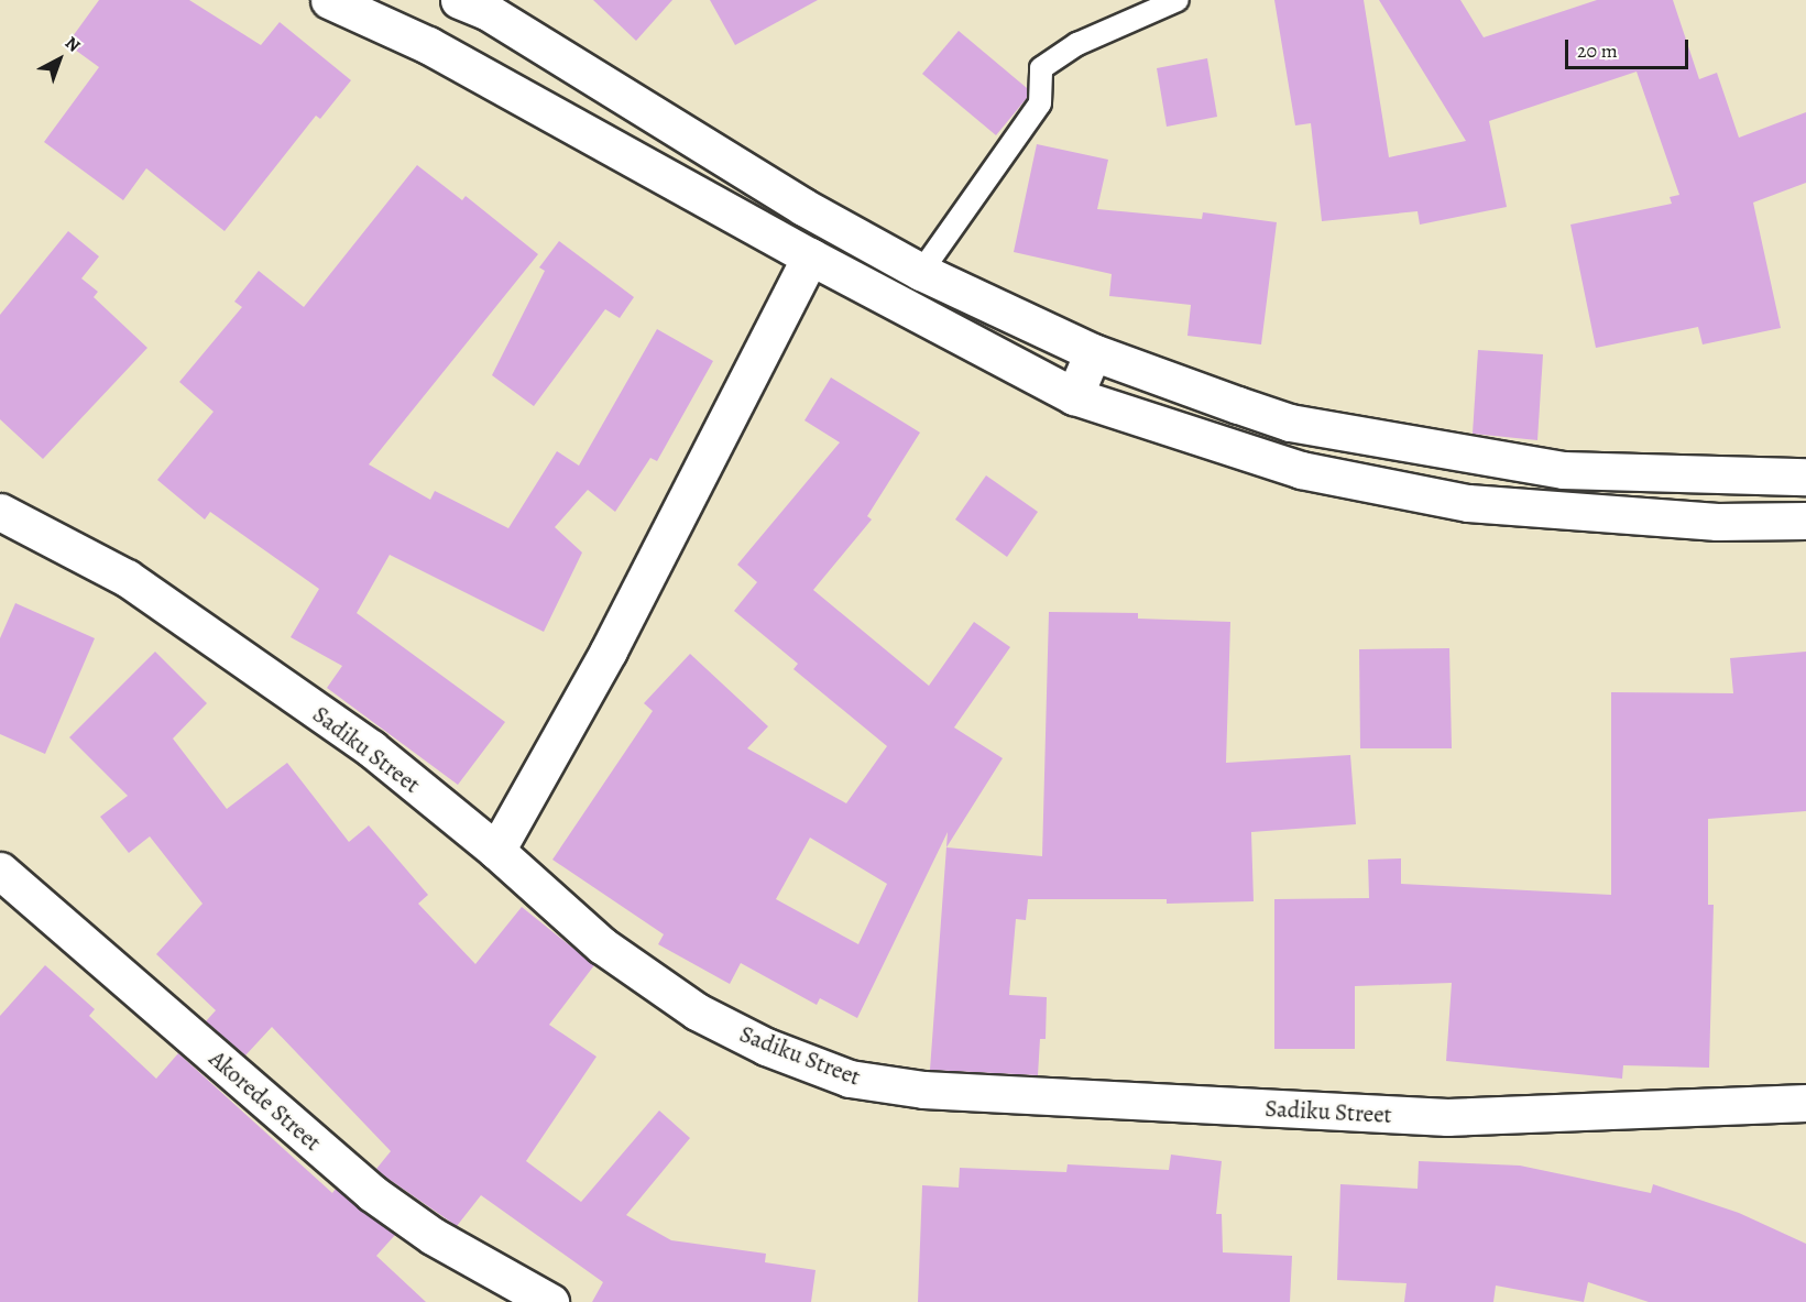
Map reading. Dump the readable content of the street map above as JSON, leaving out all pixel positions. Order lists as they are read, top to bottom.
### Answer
{
  "streets": {
    "street": ["Sadiku Street", "Akorede Street"]
  },
  "scale_bar": "20 m",
  "north": "top right"
}
